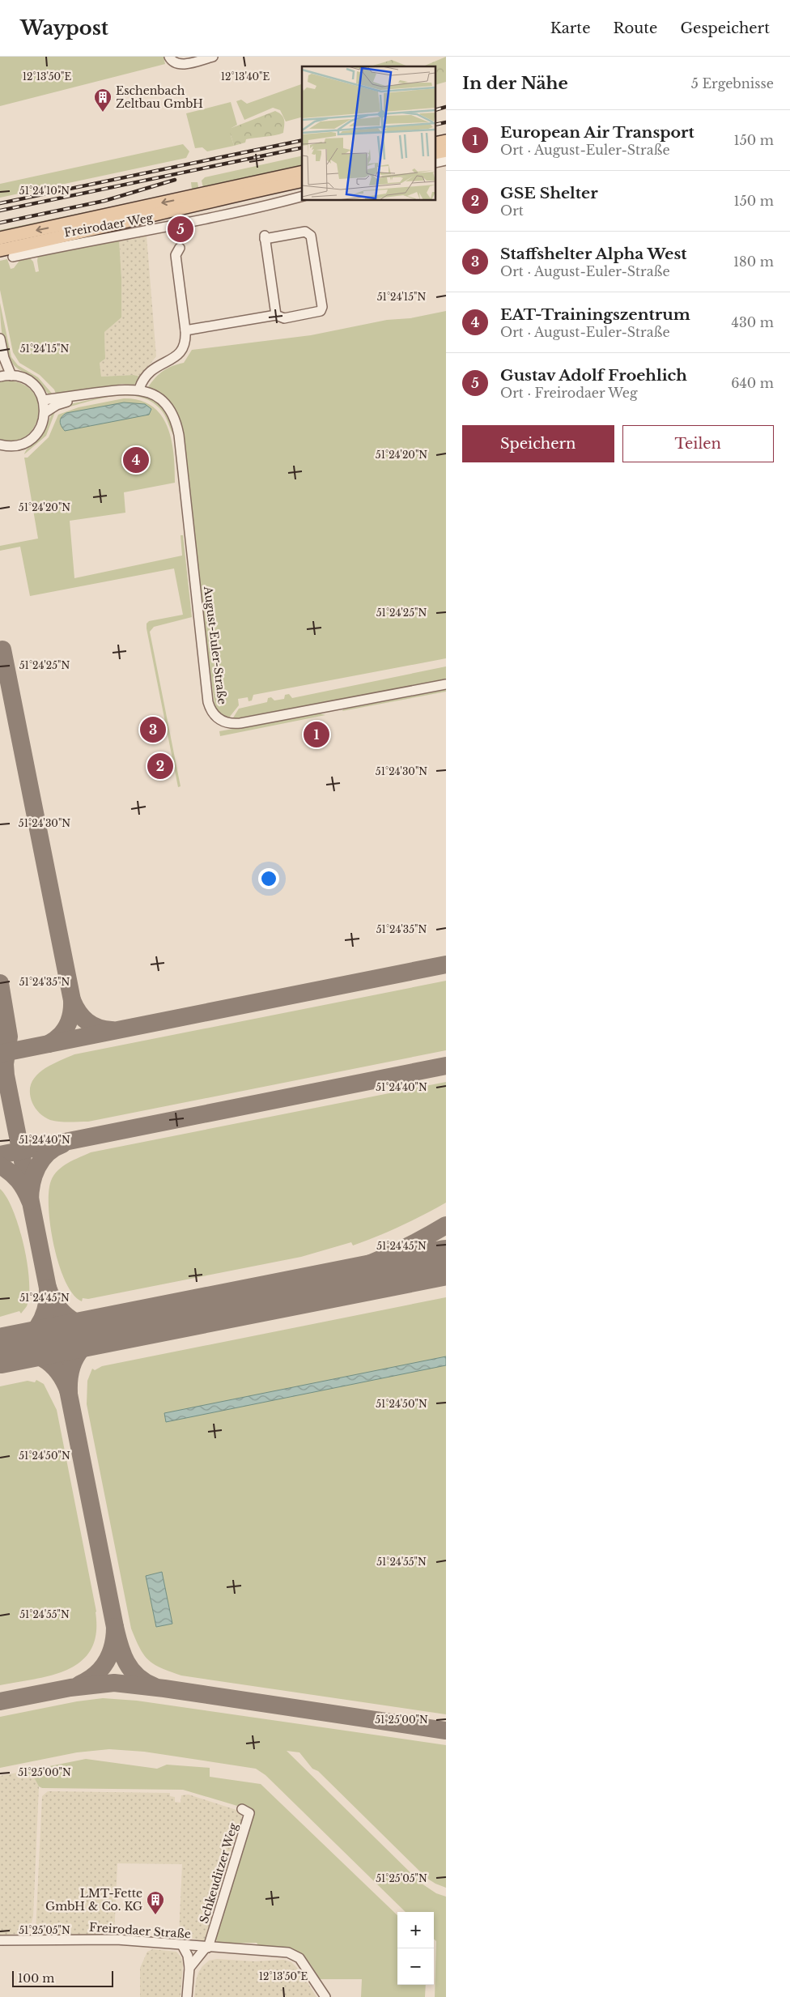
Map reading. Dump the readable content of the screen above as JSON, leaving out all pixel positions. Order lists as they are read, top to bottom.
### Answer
{
  "streets": {
    "street": [
      "Freirodaer Weg",
      "August-Euler-Straße",
      "Schkeuditzer Weg",
      "Freirodaer Straße"
    ]
  },
  "crossings": [
    ["Schkeuditzer Weg", "Freirodaer Straße"]
  ],
  "places": {
    "building": ["Eschenbach Zeltbau GmbH", "LMT-Fette GmbH & Co. KG"]
  },
  "scale_bar": "100 m",
  "page": {
    "header": "Waypost",
    "nav": ["Karte", "Route", "Gespeichert"],
    "heading": ["In der Nähe", "5 Ergebnisse"],
    "list": [
      {
        "mark": "1",
        "name": "European Air Transport",
        "note": "Ort · August-Euler-Straße",
        "value": "150 m"
      },
      {
        "mark": "2",
        "name": "GSE Shelter",
        "note": "Ort",
        "value": "150 m"
      },
      {
        "mark": "3",
        "name": "Staffshelter Alpha West",
        "note": "Ort · August-Euler-Straße",
        "value": "180 m"
      },
      {
        "mark": "4",
        "name": "EAT-Trainingszentrum",
        "note": "Ort · August-Euler-Straße",
        "value": "430 m"
      },
      {
        "mark": "5",
        "name": "Gustav Adolf Froehlich",
        "note": "Ort · Freirodaer Weg",
        "value": "640 m"
      }
    ],
    "pins": [
      "5",
      "4",
      "3",
      "1",
      "2"
    ],
    "buttons": ["Speichern", "Teilen"],
    "map_buttons": ["+", "−"],
    "scale": "100 m"
  },
  "coordinates": [
    "12°13'50\"E",
    "12°13'40\"E",
    "51°24'10\"N",
    "51°24'15\"N",
    "51°24'20\"N",
    "51°24'25\"N",
    "51°24'30\"N",
    "51°24'35\"N",
    "51°24'40\"N",
    "51°24'45\"N",
    "51°24'50\"N",
    "51°24'55\"N",
    "51°25'00\"N",
    "51°25'05\"N"
  ]
}
